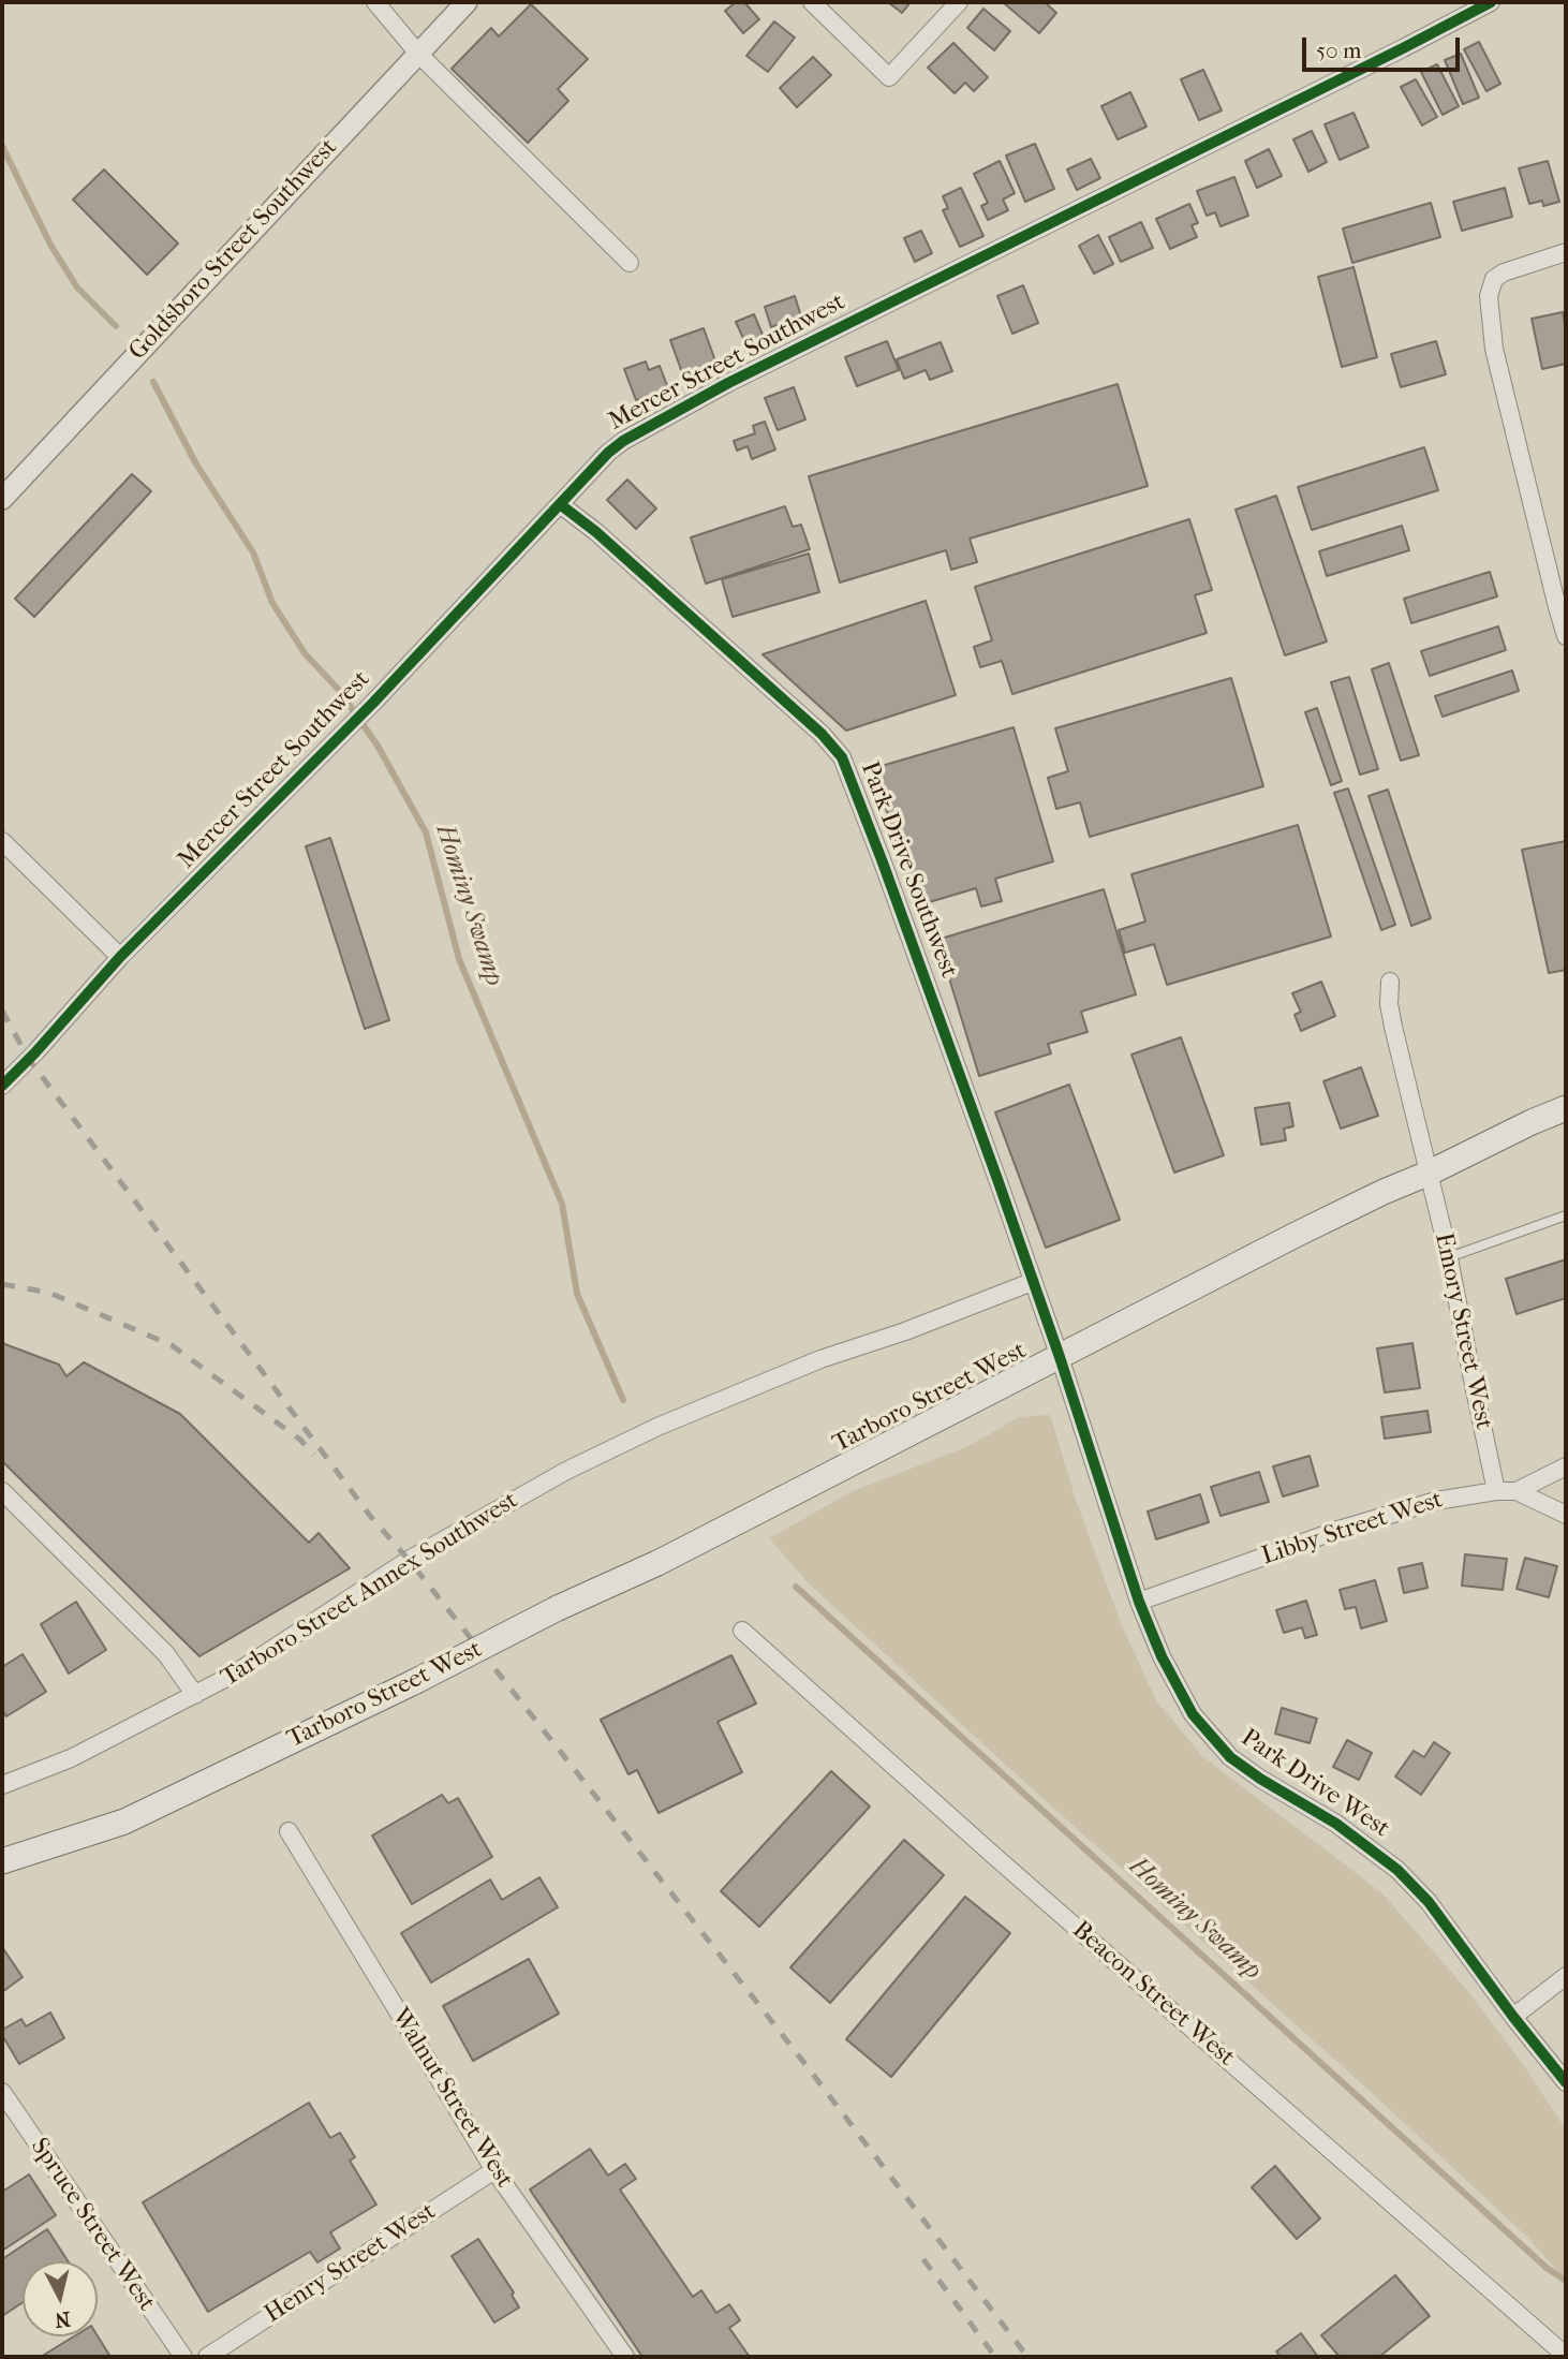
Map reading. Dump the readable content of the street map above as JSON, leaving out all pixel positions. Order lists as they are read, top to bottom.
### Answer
{
  "streets": {
    "main road": ["Tarboro Street West"],
    "street": [
      "Goldsboro Street Southwest",
      "Mercer Street Southwest",
      "Park Drive Southwest",
      "Emory Street West",
      "Libby Street West",
      "Tarboro Street Annex Southwest",
      "Park Drive West",
      "Beacon Street West",
      "Walnut Street West",
      "Spruce Street West",
      "Henry Street West"
    ]
  },
  "crossings": [
    ["Mercer Street Southwest", "Park Drive Southwest"],
    ["Park Drive Southwest", "Tarboro Street West"],
    ["Park Drive Southwest", "Tarboro Street Annex Southwest"],
    ["Park Drive Southwest", "Park Drive West"],
    ["Emory Street West", "Tarboro Street West"],
    ["Emory Street West", "Libby Street West"],
    ["Tarboro Street West", "Park Drive West"],
    ["Libby Street West", "Park Drive West"],
    ["Walnut Street West", "Henry Street West"]
  ],
  "water": ["Hominy Swamp"],
  "scale_bar": "50 m",
  "north": "bottom"
}
